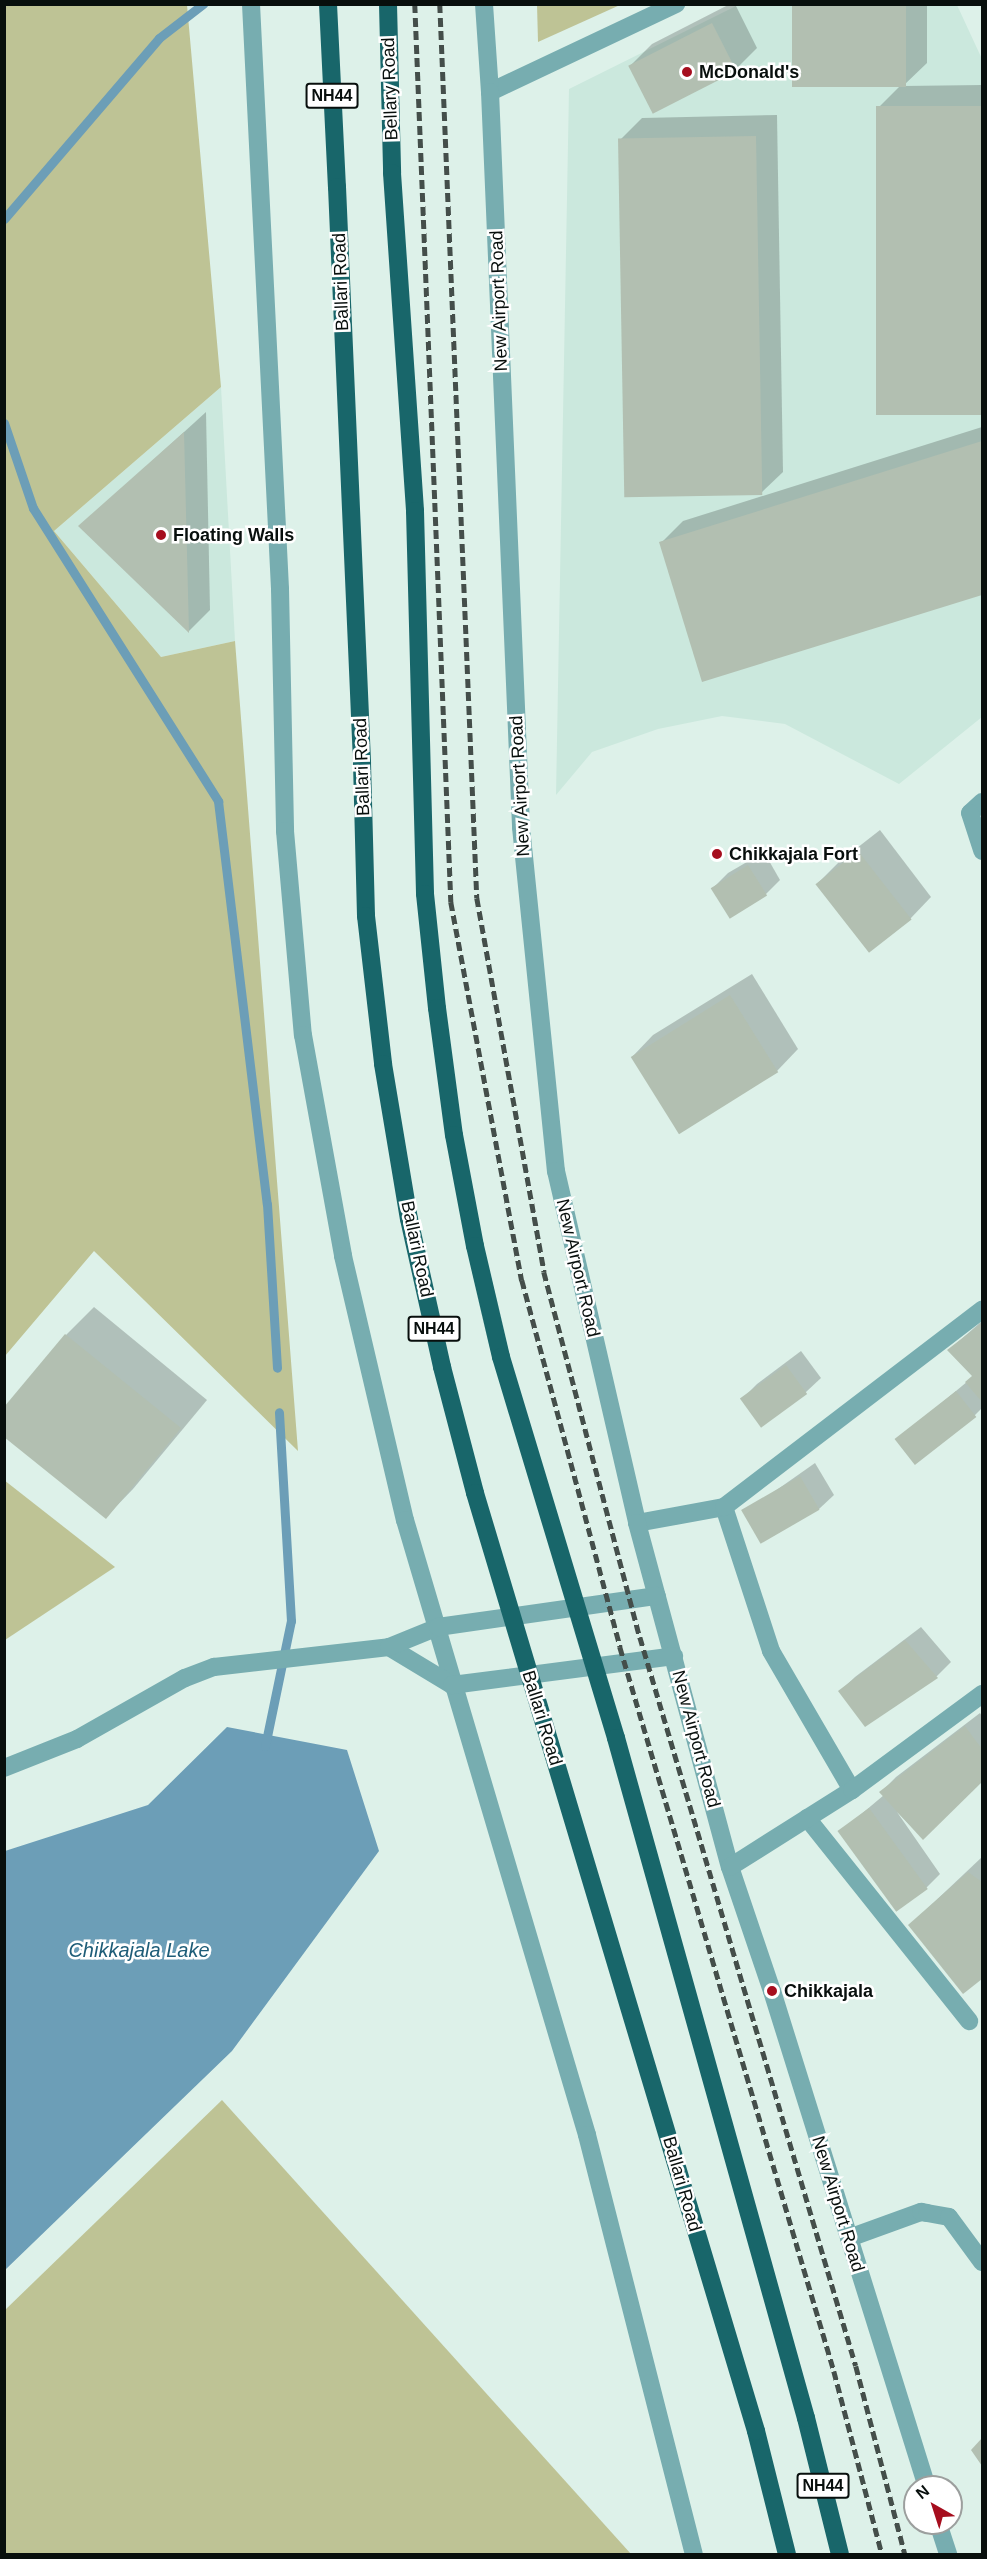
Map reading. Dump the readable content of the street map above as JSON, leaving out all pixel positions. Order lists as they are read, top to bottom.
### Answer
{
  "streets": {
    "highway": ["Bellary Road", "NH44", "Ballari Road"],
    "street": ["New Airport Road"]
  },
  "water": ["Chikkajala Lake"],
  "places": [
    "McDonald's",
    "Floating Walls",
    "Chikkajala Fort",
    "Chikkajala"
  ],
  "north": "top left"
}
